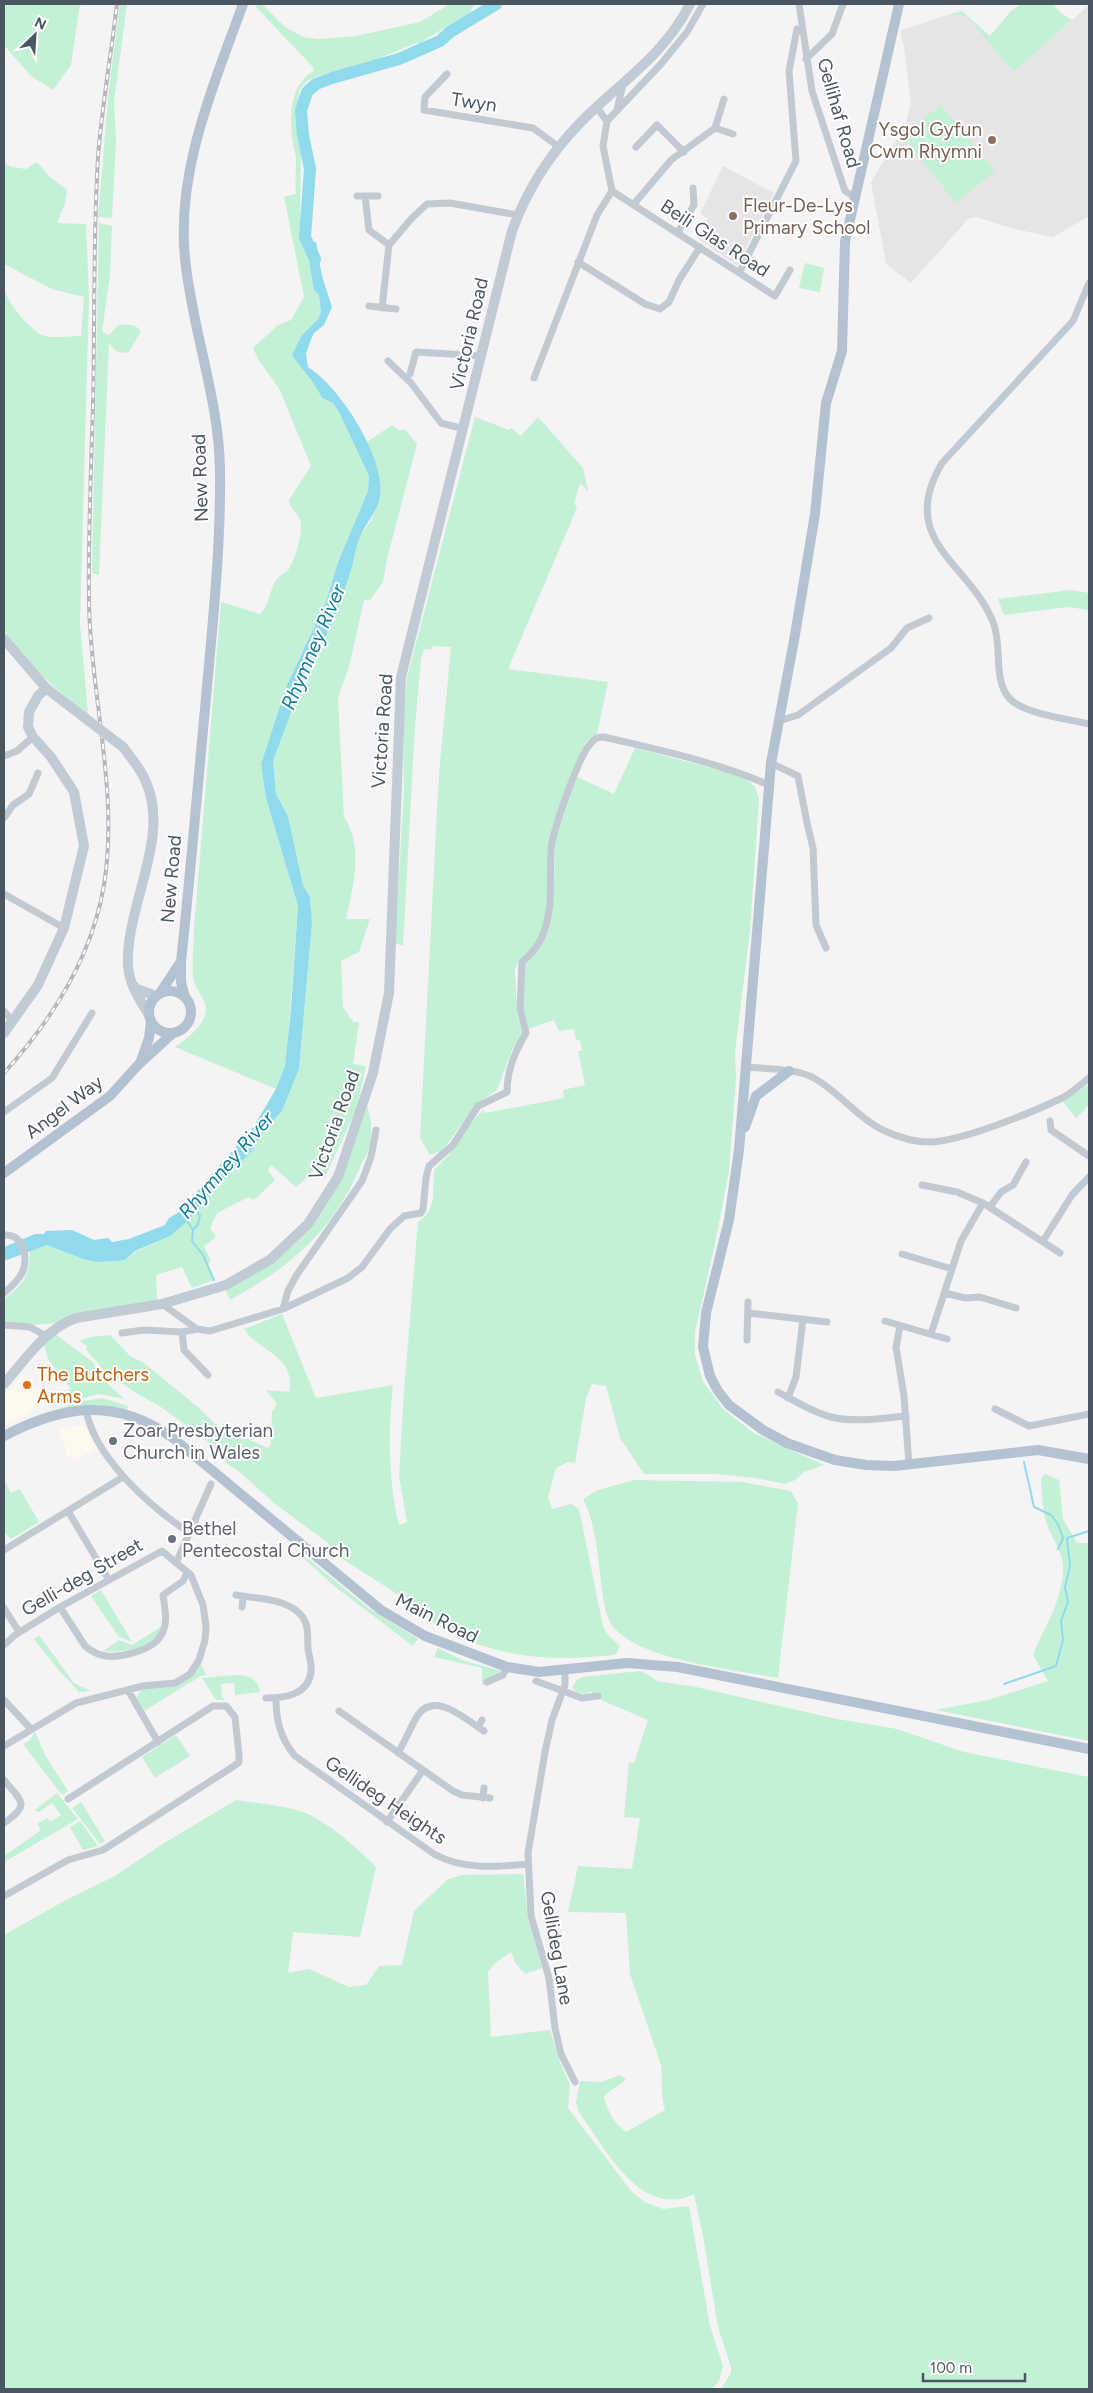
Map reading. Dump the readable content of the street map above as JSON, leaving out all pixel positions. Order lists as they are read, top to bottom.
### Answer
{
  "streets": {
    "main road": [
      "Victoria Road",
      "New Road",
      "Angel Way",
      "Main Road"
    ],
    "street": [
      "Twyn",
      "Gellihaf Road",
      "Beili Glas Road",
      "Gelli-deg Street",
      "Gellideg Heights",
      "Gellideg Lane"
    ]
  },
  "crossings": [
    ["Twyn", "Victoria Road"],
    ["New Road", "Angel Way"],
    ["Main Road", "Gellideg Lane"],
    ["Gellideg Heights", "Gellideg Lane"]
  ],
  "water": ["Rhymney River"],
  "places": [
    "Ysgol Gyfun Cwm Rhymni",
    "Fleur-De-Lys Primary School",
    "The Butchers Arms",
    "Zoar Presbyterian Church in Wales",
    "Bethel Pentecostal Church"
  ],
  "scale_bar": "100 m",
  "north": "top right"
}
